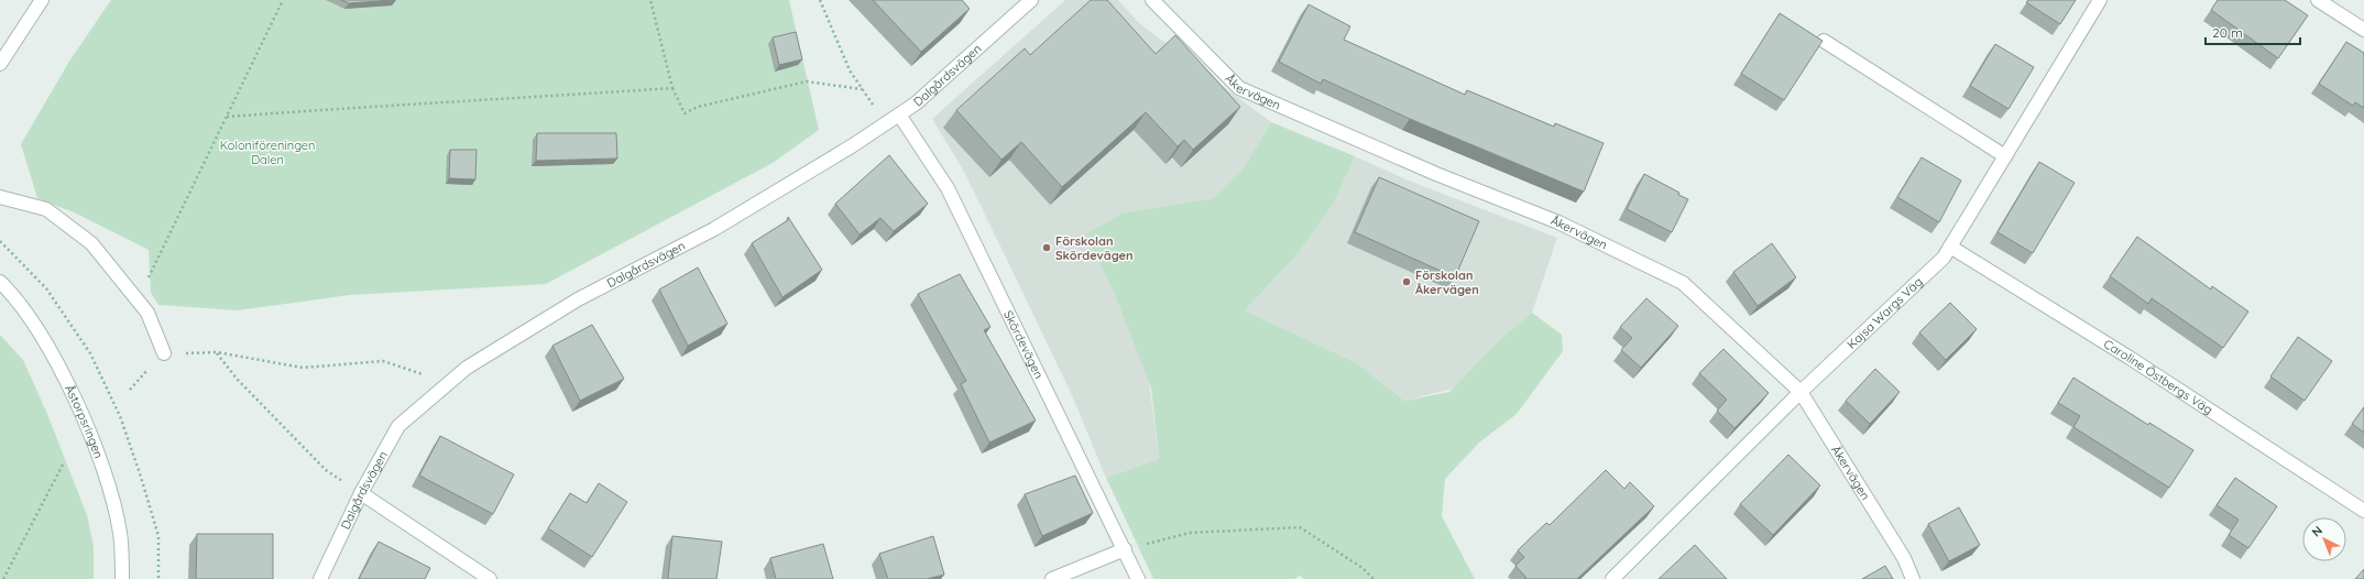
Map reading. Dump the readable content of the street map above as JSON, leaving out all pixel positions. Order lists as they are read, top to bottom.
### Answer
{
  "streets": {
    "street": [
      "Dalgårdsvägen",
      "Åkervägen",
      "Kajsa Wargs Väg",
      "Skördevägen",
      "Caroline Östbergs Väg",
      "Åstorpsringen"
    ]
  },
  "crossings": [
    ["Dalgårdsvägen", "Skördevägen"],
    ["Åkervägen", "Kajsa Wargs Väg"],
    ["Kajsa Wargs Väg", "Caroline Östbergs Väg"]
  ],
  "parks": ["Koloniföreningen Dalen"],
  "places": ["Förskolan Skördevägen", "Förskolan Åkervägen"],
  "scale_bar": "20 m",
  "north": "top left"
}
